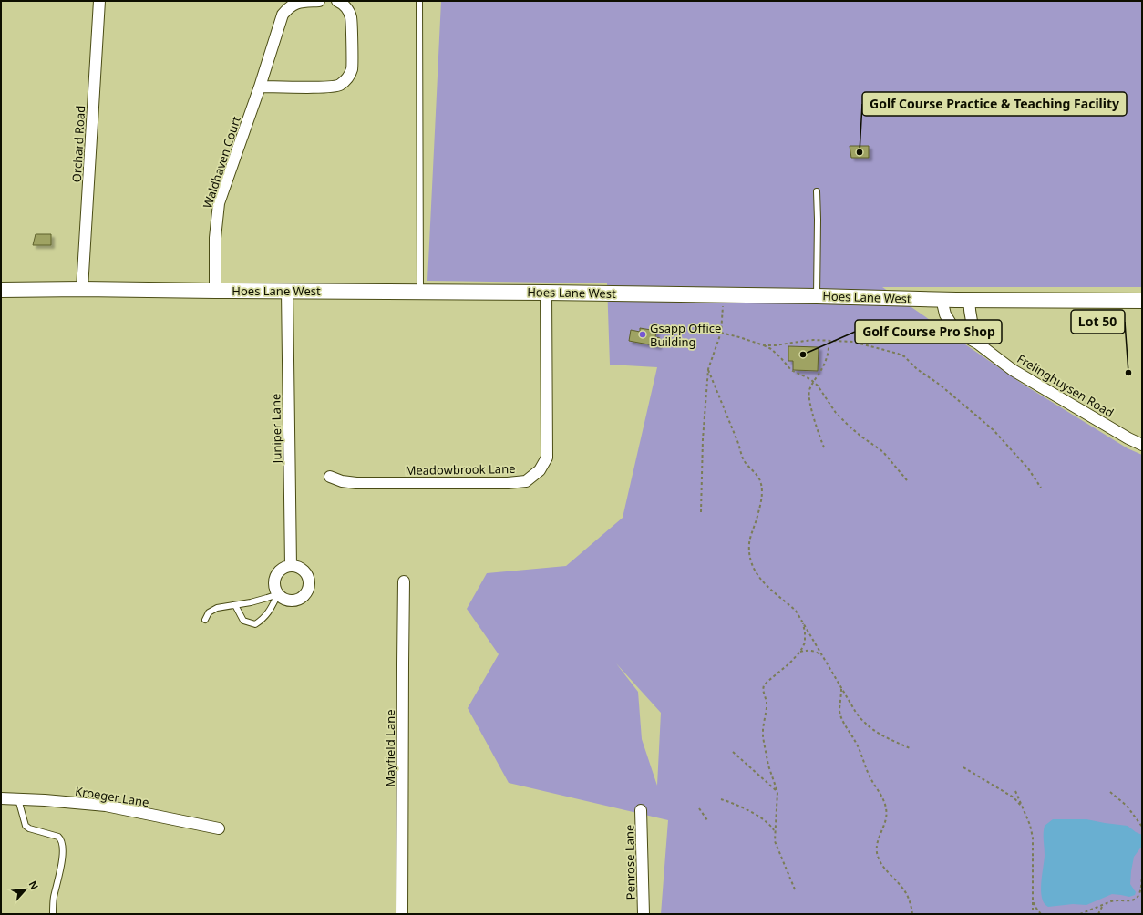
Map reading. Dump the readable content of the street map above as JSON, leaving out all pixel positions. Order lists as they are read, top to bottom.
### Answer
{
  "streets": {
    "street": [
      "Orchard Road",
      "Waldhaven Court",
      "Hoes Lane West",
      "Frelinghuysen Road",
      "Juniper Lane",
      "Meadowbrook Lane",
      "Mayfield Lane",
      "Kroeger Lane",
      "Penrose Lane"
    ]
  },
  "crossings": [
    ["Orchard Road", "Hoes Lane West"],
    ["Waldhaven Court", "Hoes Lane West"],
    ["Hoes Lane West", "Frelinghuysen Road"],
    ["Hoes Lane West", "Juniper Lane"],
    ["Hoes Lane West", "Meadowbrook Lane"]
  ],
  "places": [
    "Golf Course Practice & Teaching Facility",
    "Gsapp Office Building",
    "Golf Course Pro Shop",
    "Lot 50"
  ],
  "north": "top right"
}
